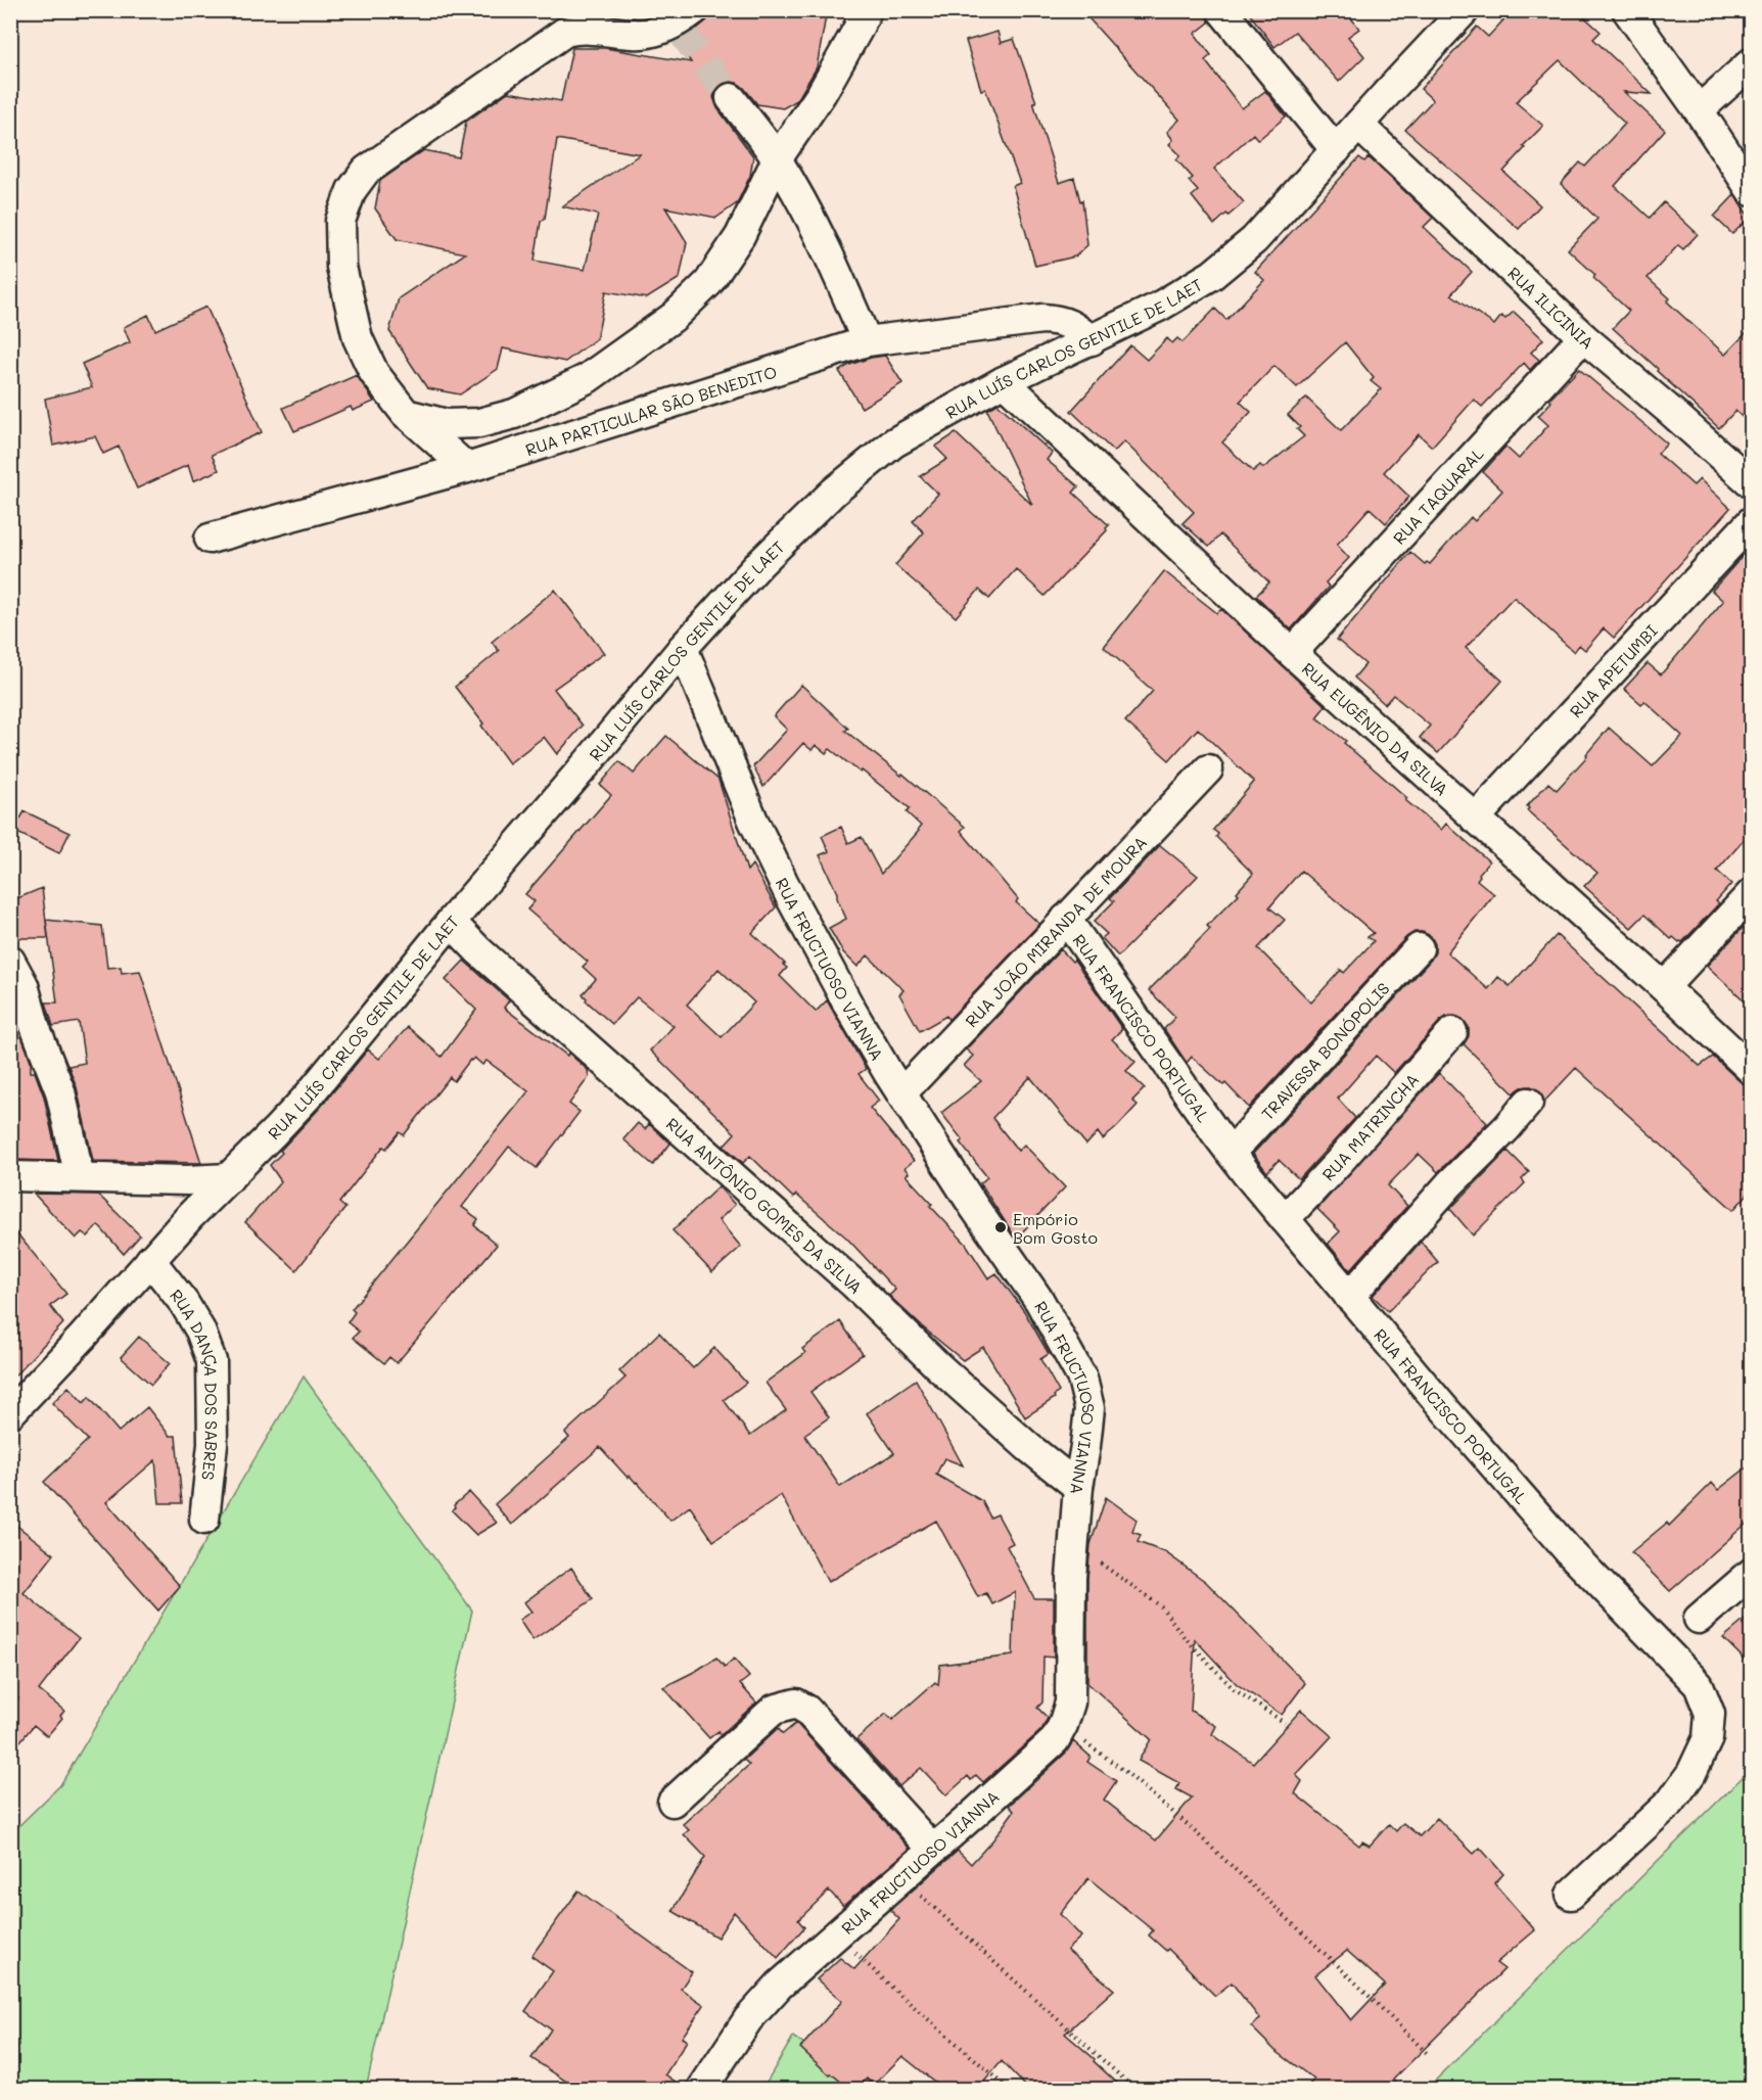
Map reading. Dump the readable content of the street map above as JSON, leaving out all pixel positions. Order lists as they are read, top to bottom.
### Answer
{
  "streets": {
    "street": [
      "RUA ILICINIA",
      "RUA LUÍS CARLOS GENTILE DE LAET",
      "RUA PARTICULAR SÃO BENEDITO",
      "RUA TAQUARAL",
      "RUA APETUMBI",
      "RUA EUGÊNIO DA SILVA",
      "RUA JOÃO MIRANDA DE MOURA",
      "RUA FRUCTUOSO VIANNA",
      "RUA FRANCISCO PORTUGAL",
      "TRAVESSA BONÓPOLIS",
      "RUA MATRINCHA",
      "RUA ANTÔNIO GOMES DA SILVA",
      "RUA DANÇA DOS SABRES"
    ]
  },
  "crossings": [
    ["RUA ILICINIA", "RUA LUÍS CARLOS GENTILE DE LAET"],
    ["RUA ILICINIA", "RUA TAQUARAL"],
    ["RUA LUÍS CARLOS GENTILE DE LAET", "RUA PARTICULAR SÃO BENEDITO"],
    ["RUA LUÍS CARLOS GENTILE DE LAET", "RUA EUGÊNIO DA SILVA"],
    ["RUA LUÍS CARLOS GENTILE DE LAET", "RUA FRUCTUOSO VIANNA"],
    ["RUA LUÍS CARLOS GENTILE DE LAET", "RUA ANTÔNIO GOMES DA SILVA"],
    ["RUA LUÍS CARLOS GENTILE DE LAET", "RUA DANÇA DOS SABRES"],
    ["RUA TAQUARAL", "RUA EUGÊNIO DA SILVA"],
    ["RUA APETUMBI", "RUA EUGÊNIO DA SILVA"],
    ["RUA JOÃO MIRANDA DE MOURA", "RUA FRUCTUOSO VIANNA"],
    ["RUA JOÃO MIRANDA DE MOURA", "RUA FRANCISCO PORTUGAL"],
    ["RUA FRUCTUOSO VIANNA", "RUA ANTÔNIO GOMES DA SILVA"],
    ["RUA FRANCISCO PORTUGAL", "TRAVESSA BONÓPOLIS"],
    ["RUA FRANCISCO PORTUGAL", "RUA MATRINCHA"]
  ],
  "places": ["Empório Bom Gosto"]
}
